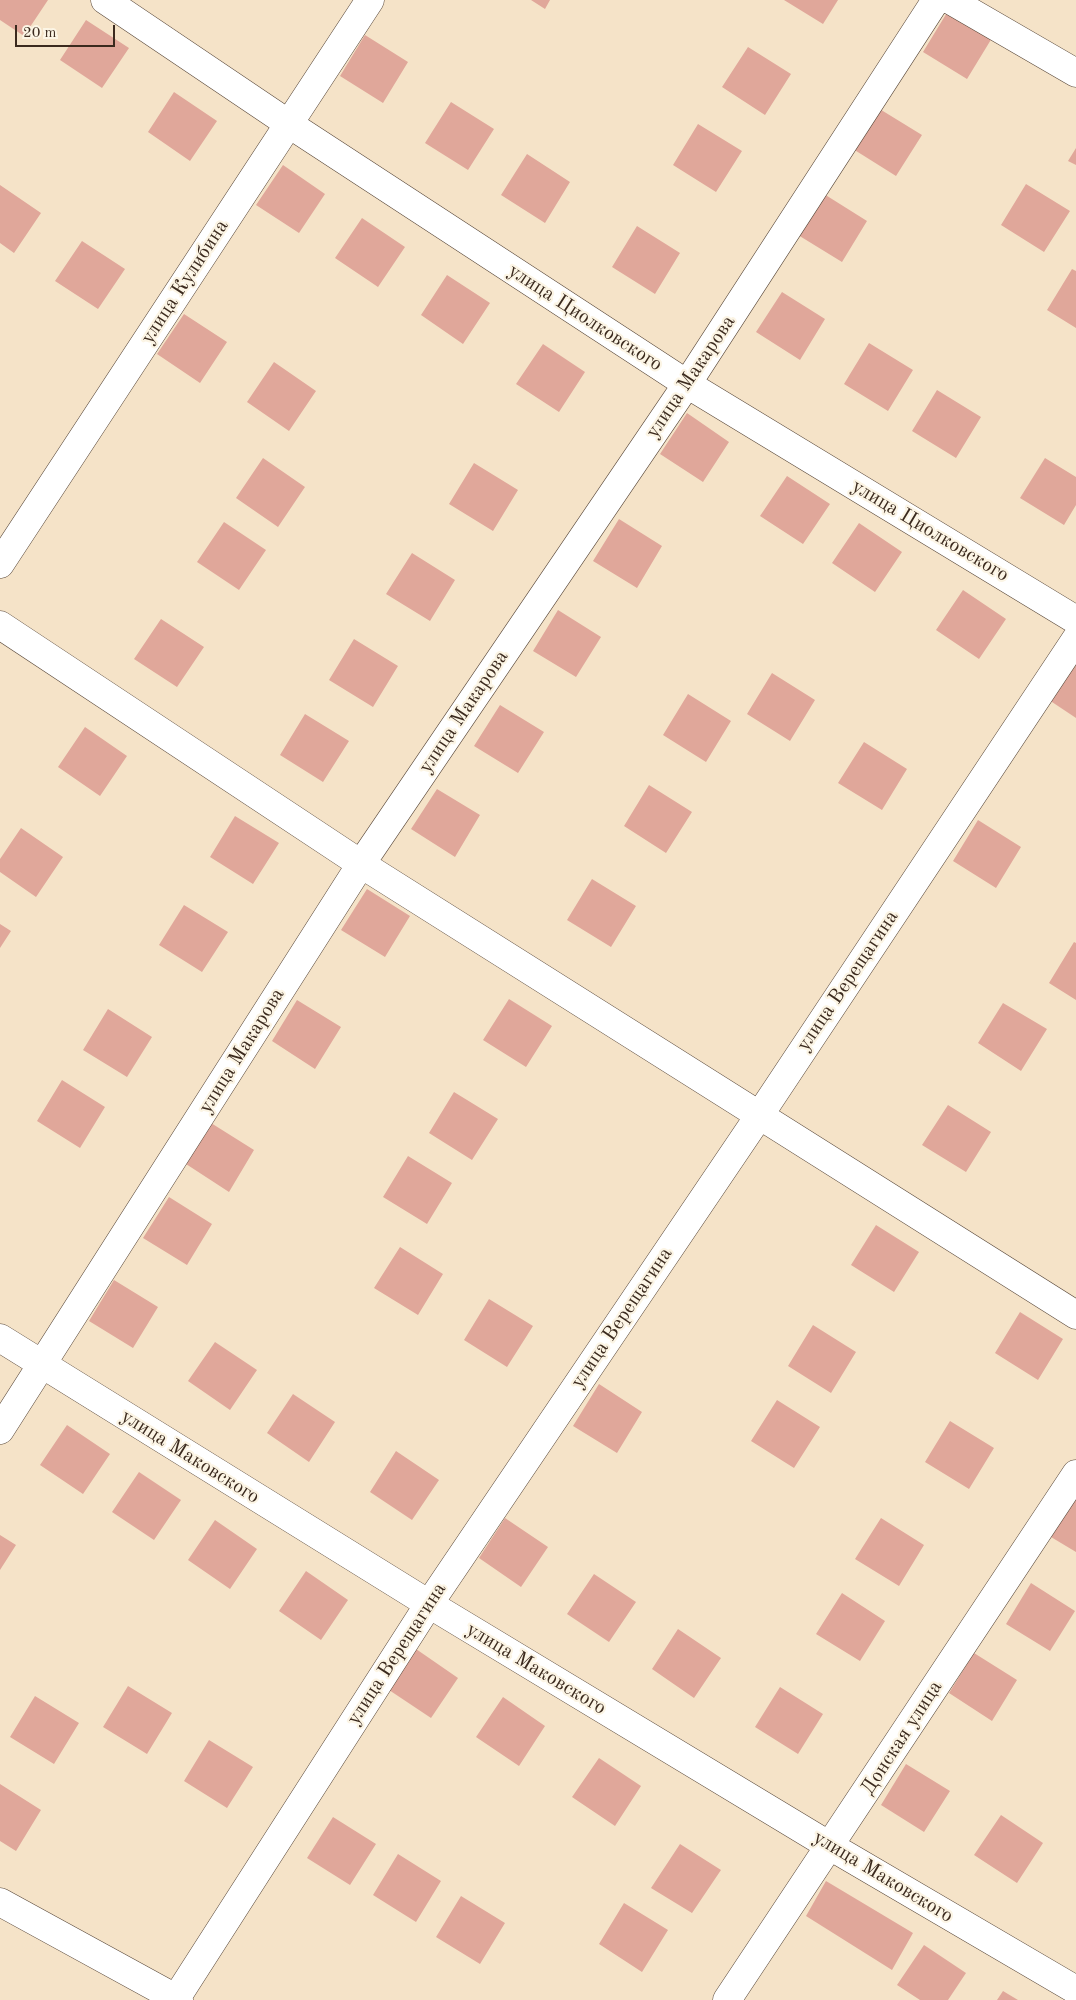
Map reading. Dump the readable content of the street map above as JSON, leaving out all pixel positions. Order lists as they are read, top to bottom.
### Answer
{
  "streets": {
    "street": [
      "улица Кулибина",
      "улица Циолковского",
      "улица Макарова",
      "улица Верещагина",
      "улица Маковского",
      "Донская улица"
    ]
  },
  "crossings": [
    ["улица Кулибина", "улица Циолковского"],
    ["улица Циолковского", "улица Макарова"],
    ["улица Макарова", "улица Маковского"],
    ["улица Верещагина", "улица Маковского"],
    ["улица Маковского", "Донская улица"]
  ],
  "scale_bar": "20 m"
}
